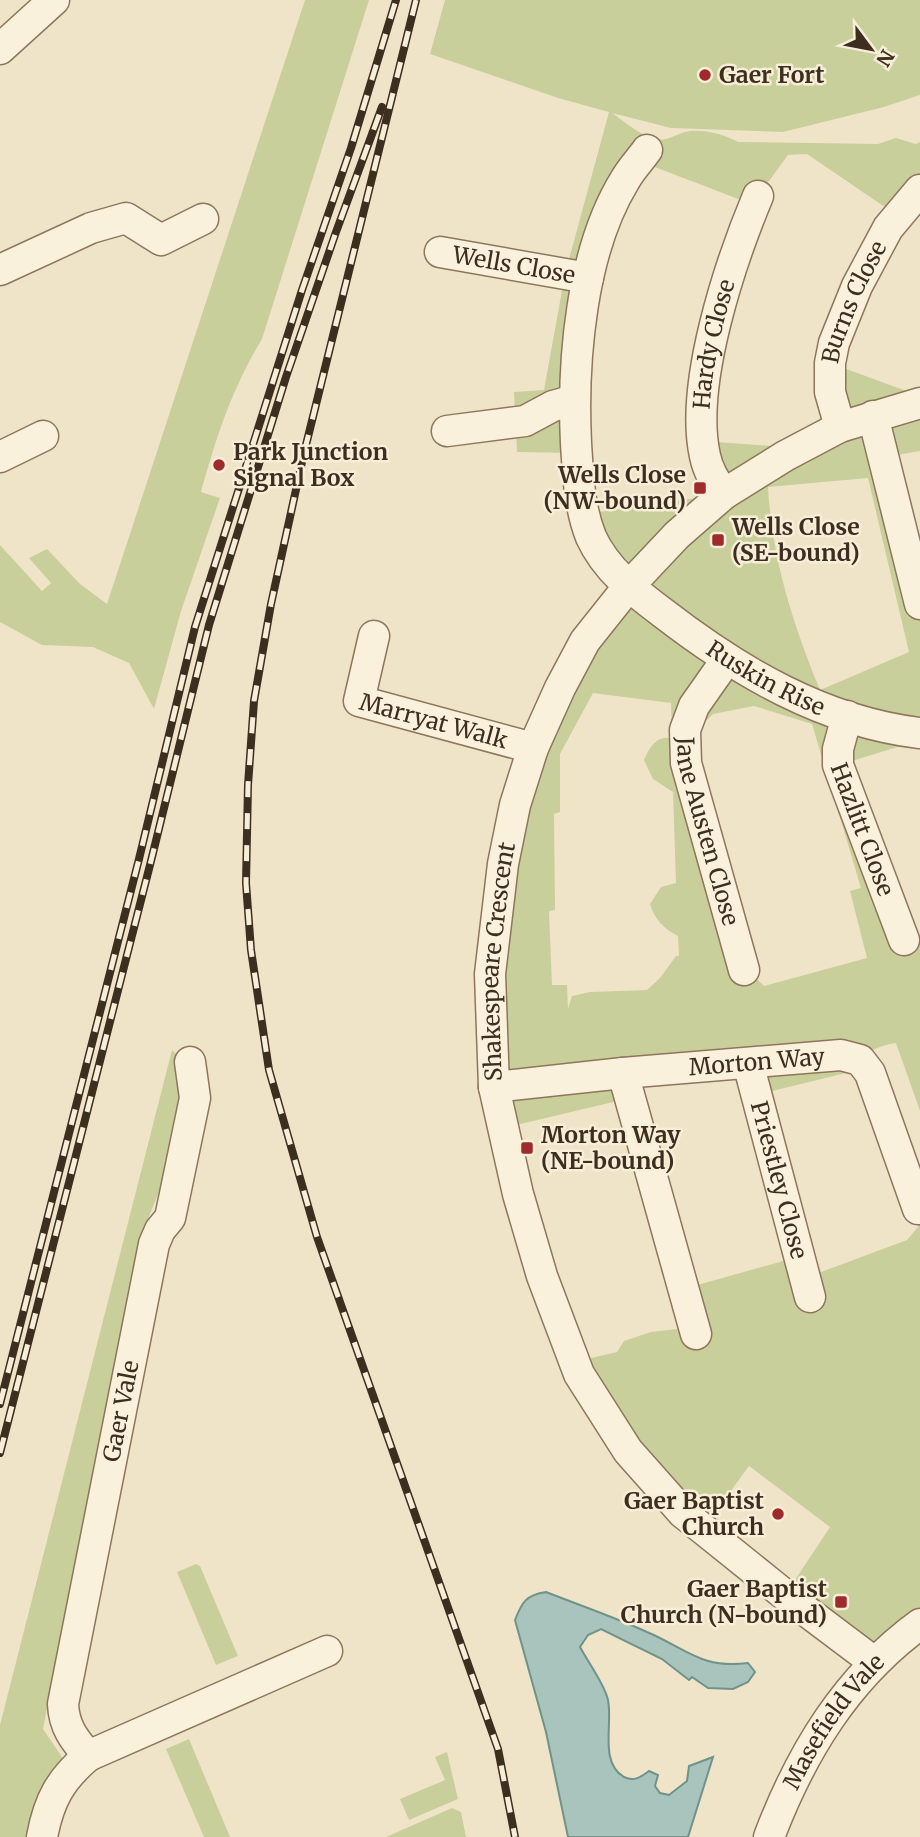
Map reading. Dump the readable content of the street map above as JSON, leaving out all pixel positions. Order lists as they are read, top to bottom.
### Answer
{
  "streets": {
    "street": [
      "Wells Close",
      "Burns Close",
      "Hardy Close",
      "Ruskin Rise",
      "Marryat Walk",
      "Hazlitt Close",
      "Jane Austen Close",
      "Shakespeare Crescent",
      "Morton Way",
      "Priestley Close",
      "Gaer Vale",
      "Masefield Vale"
    ]
  },
  "crossings": [
    ["Wells Close", "Ruskin Rise"],
    ["Wells Close", "Shakespeare Crescent"],
    ["Burns Close", "Shakespeare Crescent"],
    ["Hardy Close", "Shakespeare Crescent"],
    ["Ruskin Rise", "Hazlitt Close"],
    ["Ruskin Rise", "Jane Austen Close"],
    ["Ruskin Rise", "Shakespeare Crescent"],
    ["Marryat Walk", "Shakespeare Crescent"],
    ["Shakespeare Crescent", "Morton Way"],
    ["Shakespeare Crescent", "Masefield Vale"],
    ["Morton Way", "Priestley Close"]
  ],
  "places": {
    "other": ["Gaer Fort", "Park Junction Signal Box", "Gaer Baptist Church"],
    "transit": [
      "Wells Close (NW-bound)",
      "Wells Close (SE-bound)",
      "Morton Way (NE-bound)",
      "Gaer Baptist Church (N-bound)"
    ]
  },
  "north": "bottom right"
}
